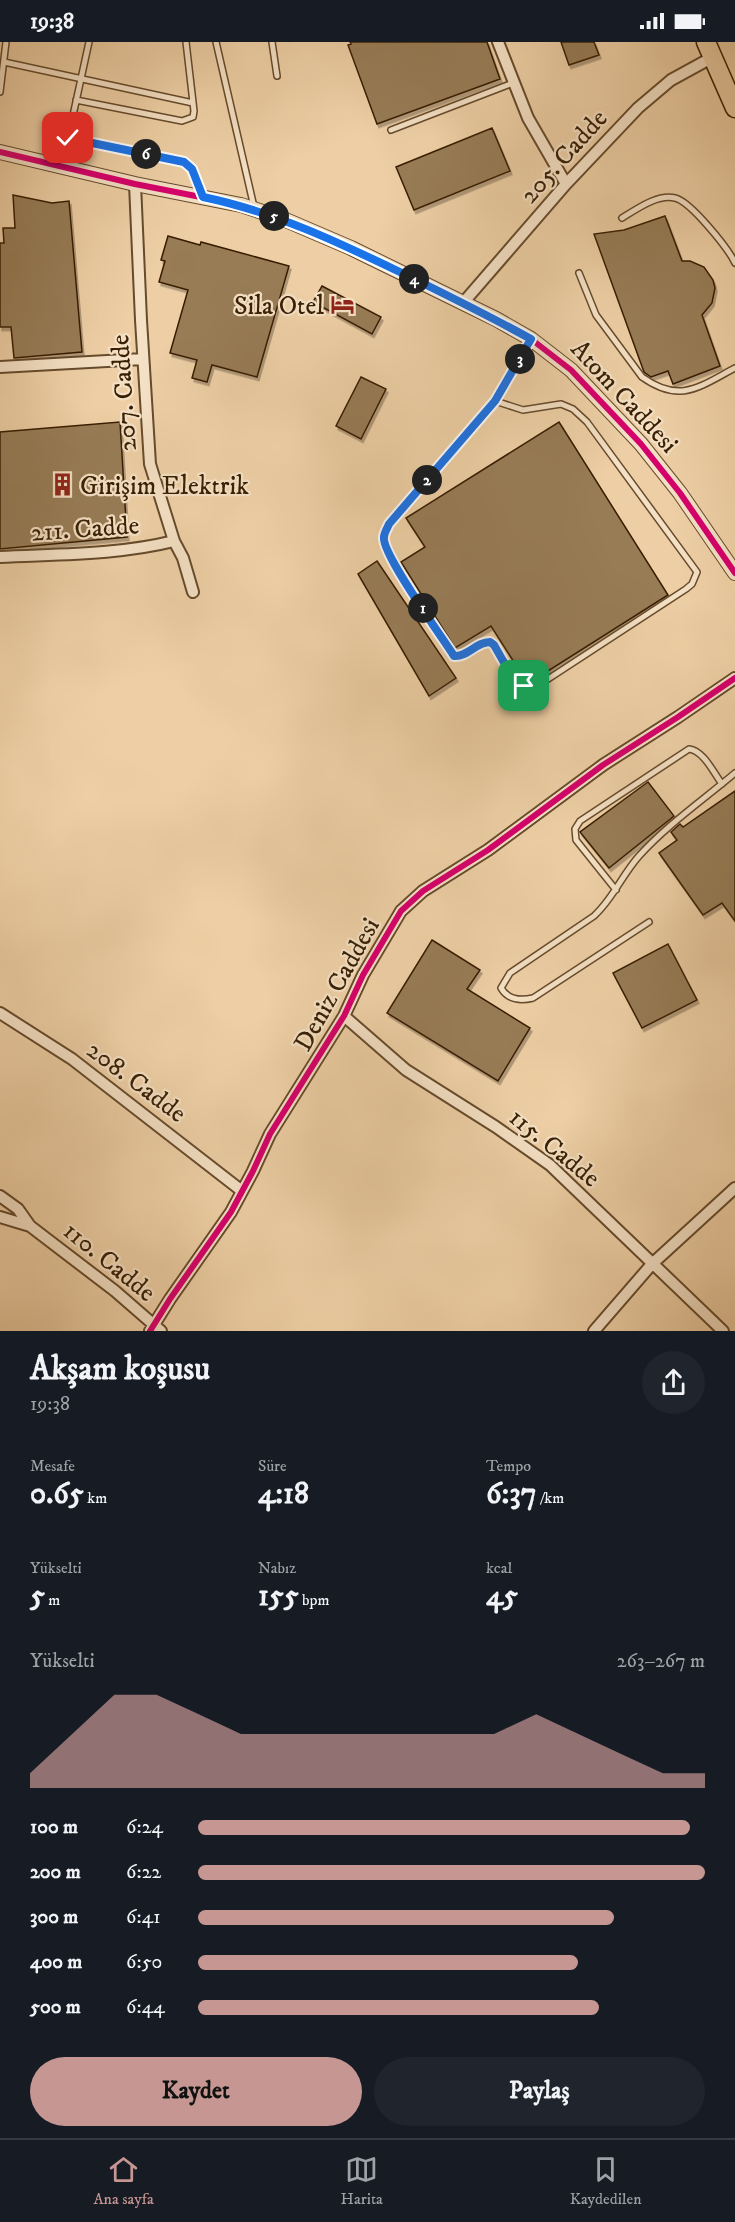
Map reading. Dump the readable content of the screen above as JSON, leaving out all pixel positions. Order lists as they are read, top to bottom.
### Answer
{
  "streets": {
    "street": [
      "205. Cadde",
      "207. Cadde",
      "Atom Caddesi",
      "211. Cadde",
      "Deniz Caddesi",
      "208. Cadde",
      "115. Cadde",
      "110. Cadde"
    ]
  },
  "crossings": [
    ["205. Cadde", "Atom Caddesi"],
    ["207. Cadde", "Atom Caddesi"],
    ["207. Cadde", "211. Cadde"],
    ["Deniz Caddesi", "208. Cadde"],
    ["Deniz Caddesi", "115. Cadde"],
    ["Deniz Caddesi", "110. Cadde"]
  ],
  "places": {
    "hotel": ["Sila Otel"],
    "building": ["Girişim Elektrik"]
  },
  "page": {
    "status": "19:38",
    "pins": [
      "6",
      "5",
      "4",
      "3",
      "2",
      "1"
    ],
    "heading": ["Akşam koşusu", "19:38"],
    "stats": [
      ["Mesafe", "0.65 km"],
      ["Süre", "4:18"],
      ["Tempo", "6:37 /km"],
      ["Yükselti", "5 m"],
      ["Nabız", "155 bpm"],
      ["kcal", "45"]
    ],
    "chart": ["Yükselti", "263–267 m"],
    "list": [
      {
        "name": "100 m",
        "note": "6:24"
      },
      {
        "name": "200 m",
        "note": "6:22"
      },
      {
        "name": "300 m",
        "note": "6:41"
      },
      {
        "name": "400 m",
        "note": "6:50"
      },
      {
        "name": "500 m",
        "note": "6:44"
      }
    ],
    "buttons": ["Kaydet", "Paylaş"],
    "tabs": ["Ana sayfa", "Harita", "Kaydedilen"]
  }
}
